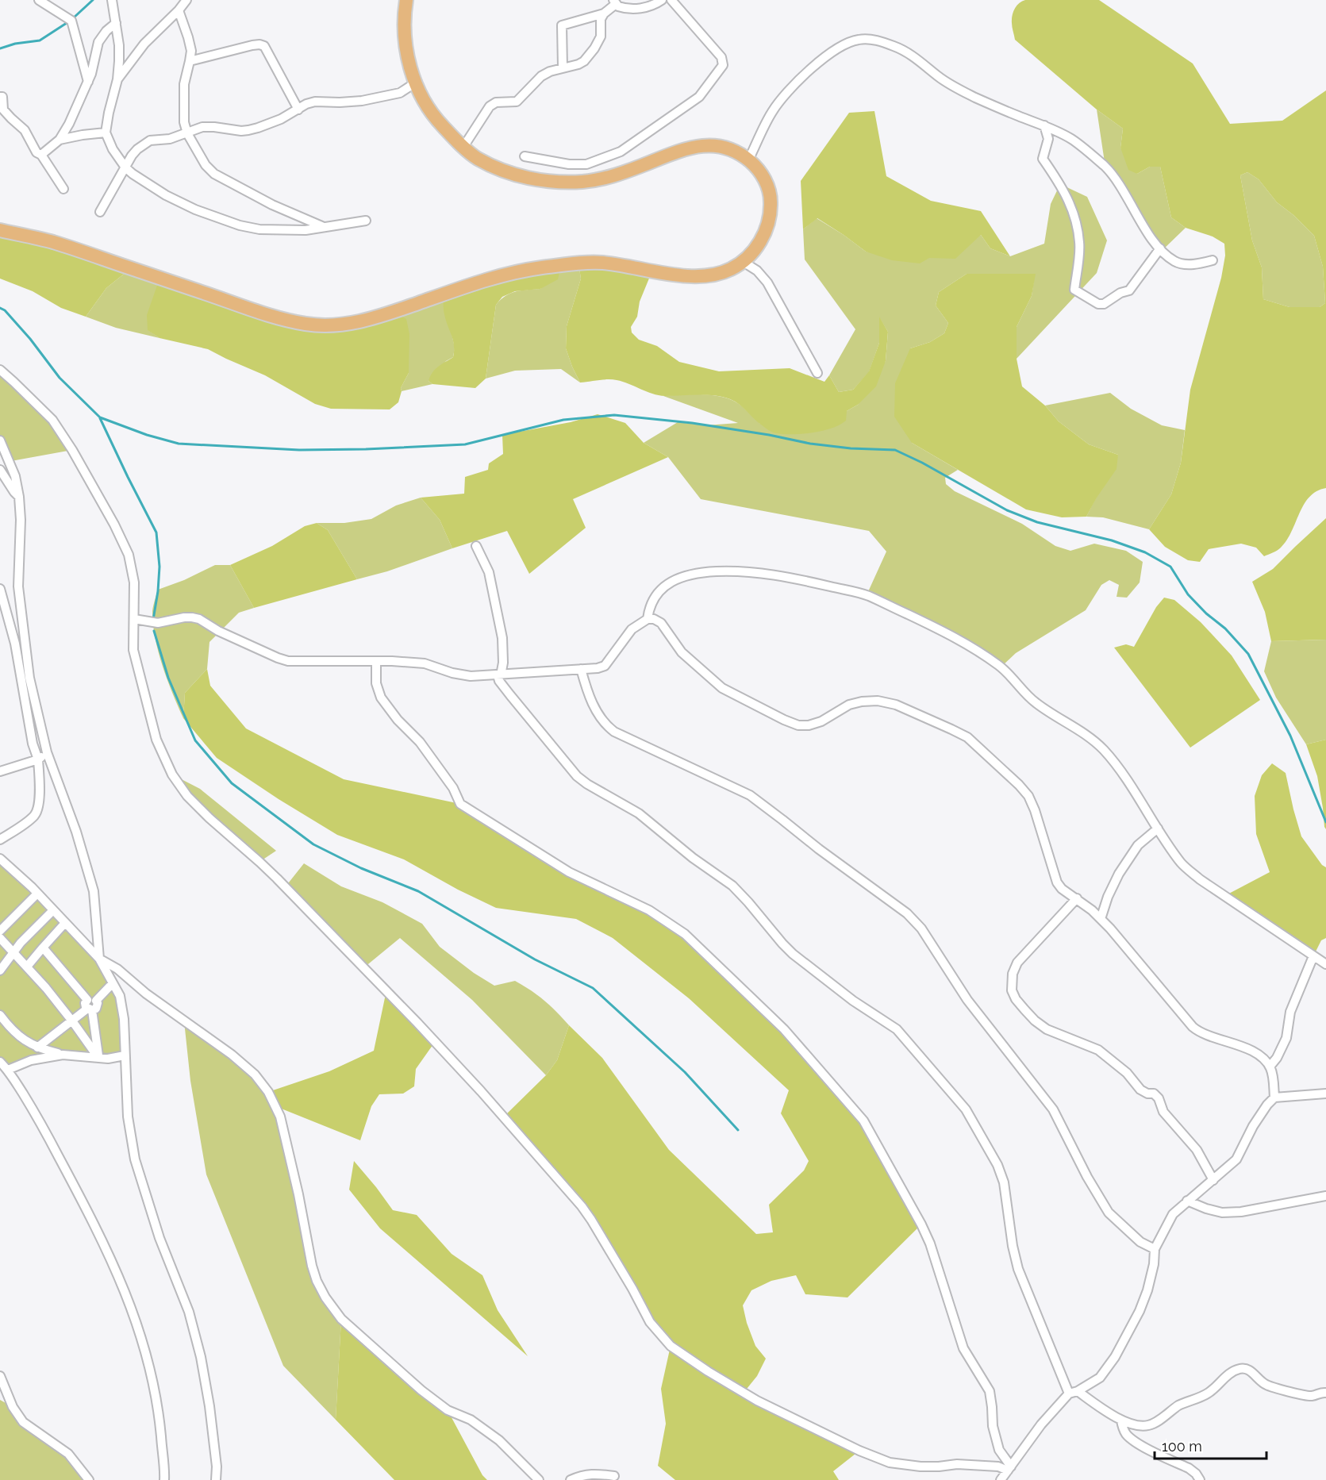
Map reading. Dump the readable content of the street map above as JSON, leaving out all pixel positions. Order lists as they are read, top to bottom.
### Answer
{
  "scale_bar": "100 m"
}
